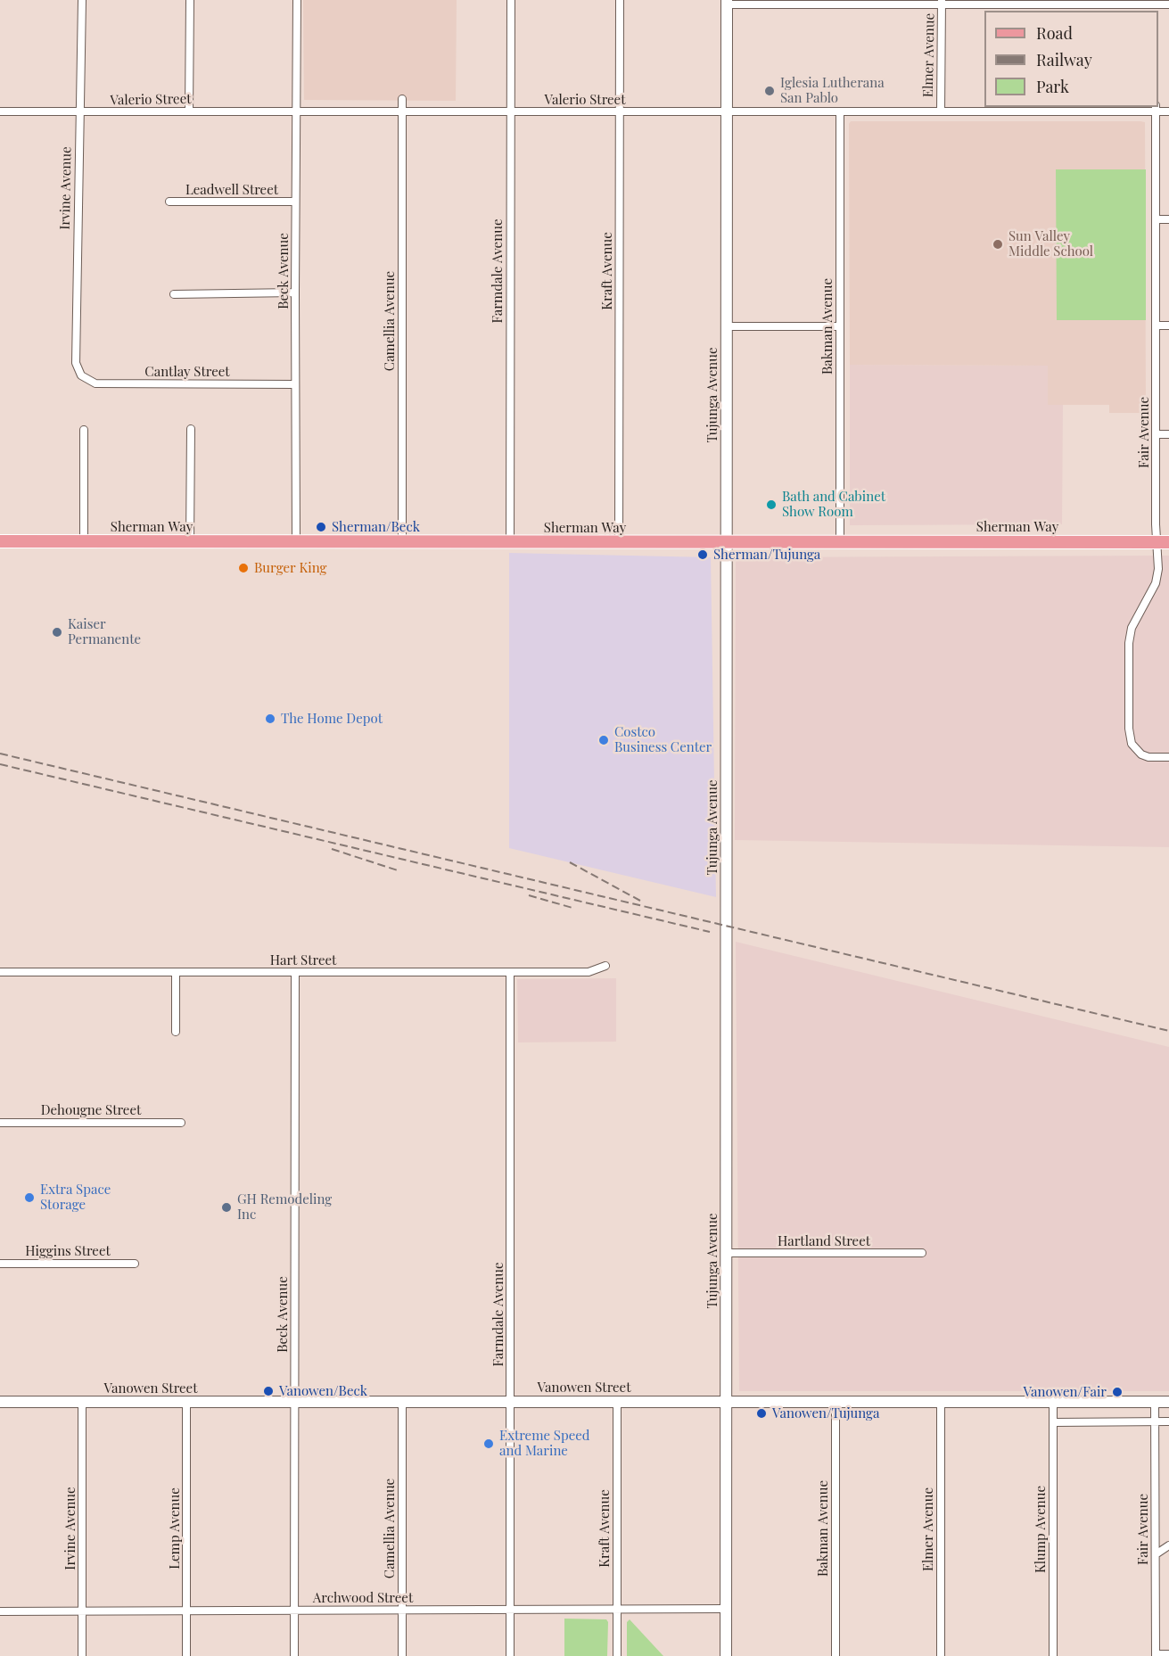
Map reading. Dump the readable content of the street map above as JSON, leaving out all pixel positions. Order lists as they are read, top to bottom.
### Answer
{
  "streets": {
    "main road": ["Sherman Way"],
    "street": [
      "Elmer Avenue",
      "Valerio Street",
      "Irvine Avenue",
      "Leadwell Street",
      "Beck Avenue",
      "Farmdale Avenue",
      "Kraft Avenue",
      "Camellia Avenue",
      "Bakman Avenue",
      "Cantlay Street",
      "Tujunga Avenue",
      "Fair Avenue",
      "Hart Street",
      "Dehougne Street",
      "Hartland Street",
      "Higgins Street",
      "Vanowen Street",
      "Lemp Avenue",
      "Klump Avenue",
      "Archwood Street"
    ]
  },
  "crossings": [
    ["Elmer Avenue", "Valerio Street"],
    ["Elmer Avenue", "Vanowen Street"],
    ["Valerio Street", "Irvine Avenue"],
    ["Valerio Street", "Beck Avenue"],
    ["Valerio Street", "Farmdale Avenue"],
    ["Valerio Street", "Kraft Avenue"],
    ["Valerio Street", "Camellia Avenue"],
    ["Valerio Street", "Bakman Avenue"],
    ["Valerio Street", "Tujunga Avenue"],
    ["Valerio Street", "Fair Avenue"],
    ["Irvine Avenue", "Cantlay Street"],
    ["Irvine Avenue", "Vanowen Street"],
    ["Irvine Avenue", "Archwood Street"],
    ["Leadwell Street", "Beck Avenue"],
    ["Beck Avenue", "Cantlay Street"],
    ["Beck Avenue", "Sherman Way"],
    ["Beck Avenue", "Hart Street"],
    ["Beck Avenue", "Vanowen Street"],
    ["Beck Avenue", "Archwood Street"],
    ["Farmdale Avenue", "Sherman Way"],
    ["Farmdale Avenue", "Hart Street"],
    ["Farmdale Avenue", "Vanowen Street"],
    ["Farmdale Avenue", "Archwood Street"],
    ["Kraft Avenue", "Sherman Way"],
    ["Kraft Avenue", "Vanowen Street"],
    ["Kraft Avenue", "Archwood Street"],
    ["Camellia Avenue", "Sherman Way"],
    ["Camellia Avenue", "Vanowen Street"],
    ["Camellia Avenue", "Archwood Street"],
    ["Bakman Avenue", "Sherman Way"],
    ["Bakman Avenue", "Vanowen Street"],
    ["Tujunga Avenue", "Sherman Way"],
    ["Tujunga Avenue", "Hartland Street"],
    ["Tujunga Avenue", "Vanowen Street"],
    ["Tujunga Avenue", "Archwood Street"],
    ["Fair Avenue", "Sherman Way"],
    ["Fair Avenue", "Vanowen Street"],
    ["Vanowen Street", "Lemp Avenue"],
    ["Vanowen Street", "Klump Avenue"],
    ["Lemp Avenue", "Archwood Street"]
  ],
  "places": [
    "Iglesia Lutherana San Pablo",
    "Sun Valley Middle School",
    "Bath and Cabinet Show Room",
    "Sherman/Beck",
    "Sherman/Tujunga",
    "Burger King",
    "Kaiser Permanente",
    "The Home Depot",
    "Costco Business Center",
    "Extra Space Storage",
    "GH Remodeling Inc",
    "Vanowen/Beck",
    "Vanowen/Fair",
    "Vanowen/Tujunga",
    "Extreme Speed and Marine"
  ],
  "legend": ["Road", "Railway", "Park"]
}
